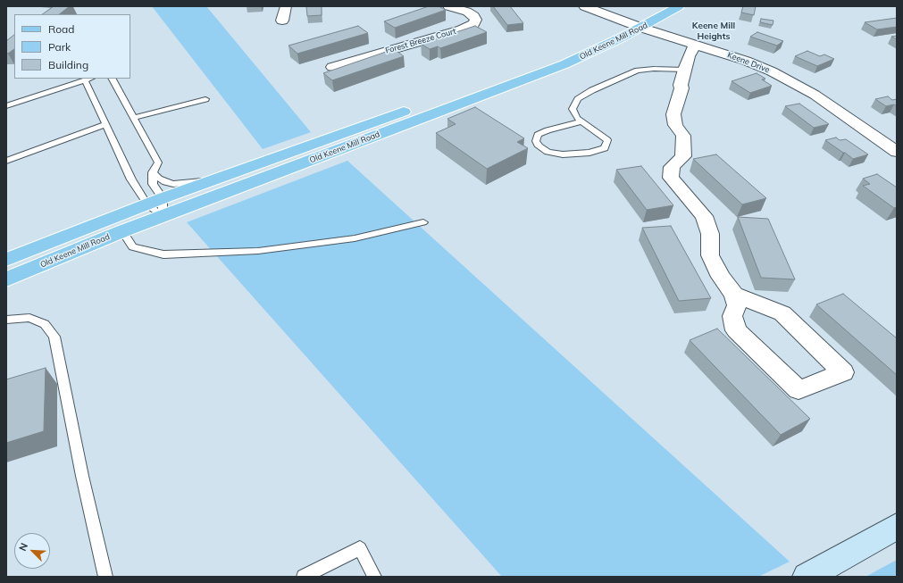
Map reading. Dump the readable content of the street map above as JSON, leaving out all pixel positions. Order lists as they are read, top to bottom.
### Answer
{
  "streets": {
    "main road": ["Old Keene Mill Road"],
    "street": ["Forest Breeze Court", "Keene Drive"]
  },
  "crossings": [
    ["Old Keene Mill Road", "Keene Drive"]
  ],
  "districts": ["Keene Mill Heights"],
  "legend": ["Road", "Park", "Building"],
  "north": "top left"
}
